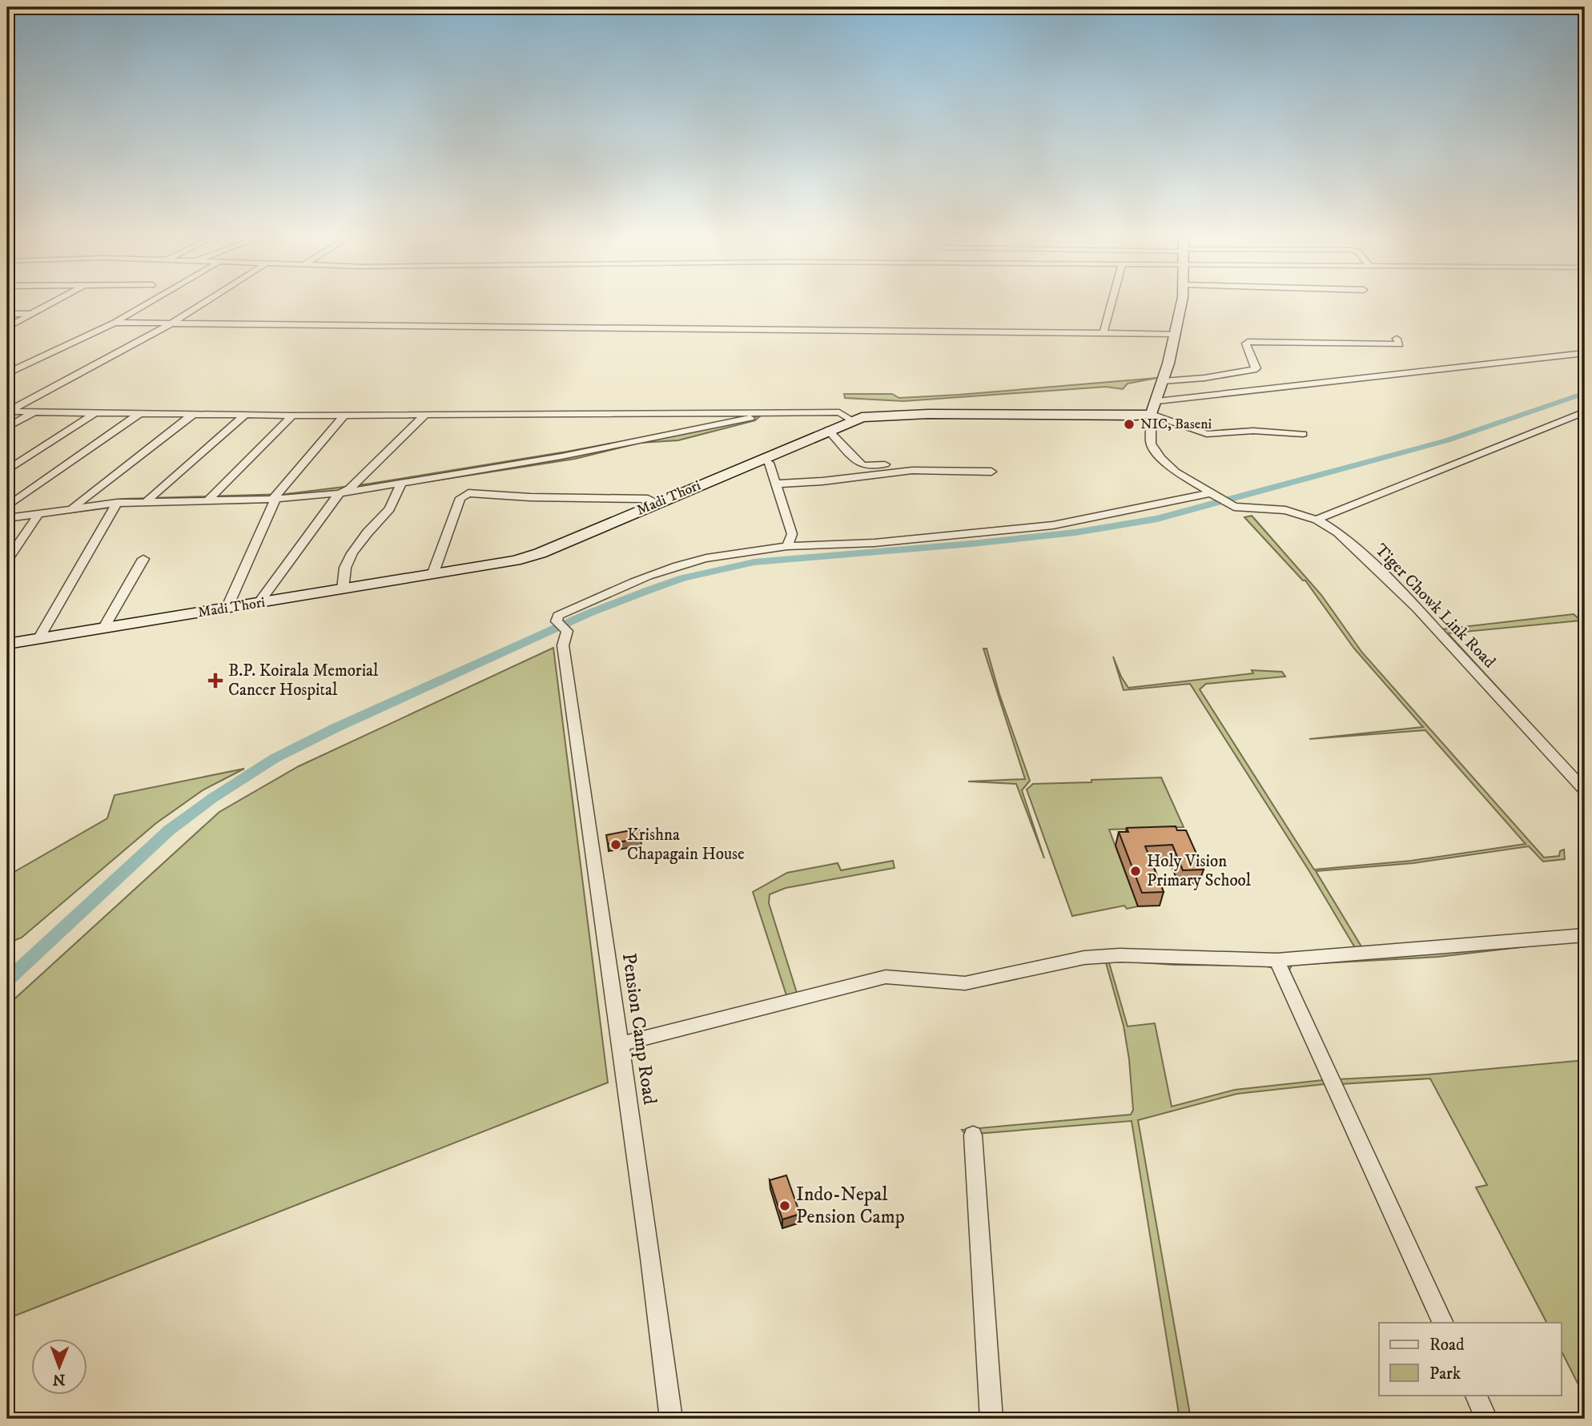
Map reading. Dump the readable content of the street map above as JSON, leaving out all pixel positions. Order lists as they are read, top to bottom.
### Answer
{
  "streets": {
    "main road": ["Madi Thori"],
    "street": ["Tiger Chowk Link Road", "Pension Camp Road"]
  },
  "places": {
    "other": [
      "NIC, Baseni",
      "Krishna Chapagain House",
      "Holy Vision Primary School",
      "Indo-Nepal Pension Camp"
    ],
    "health": ["B.P. Koirala Memorial Cancer Hospital"]
  },
  "legend": ["Road", "Park"],
  "north": "bottom"
}
